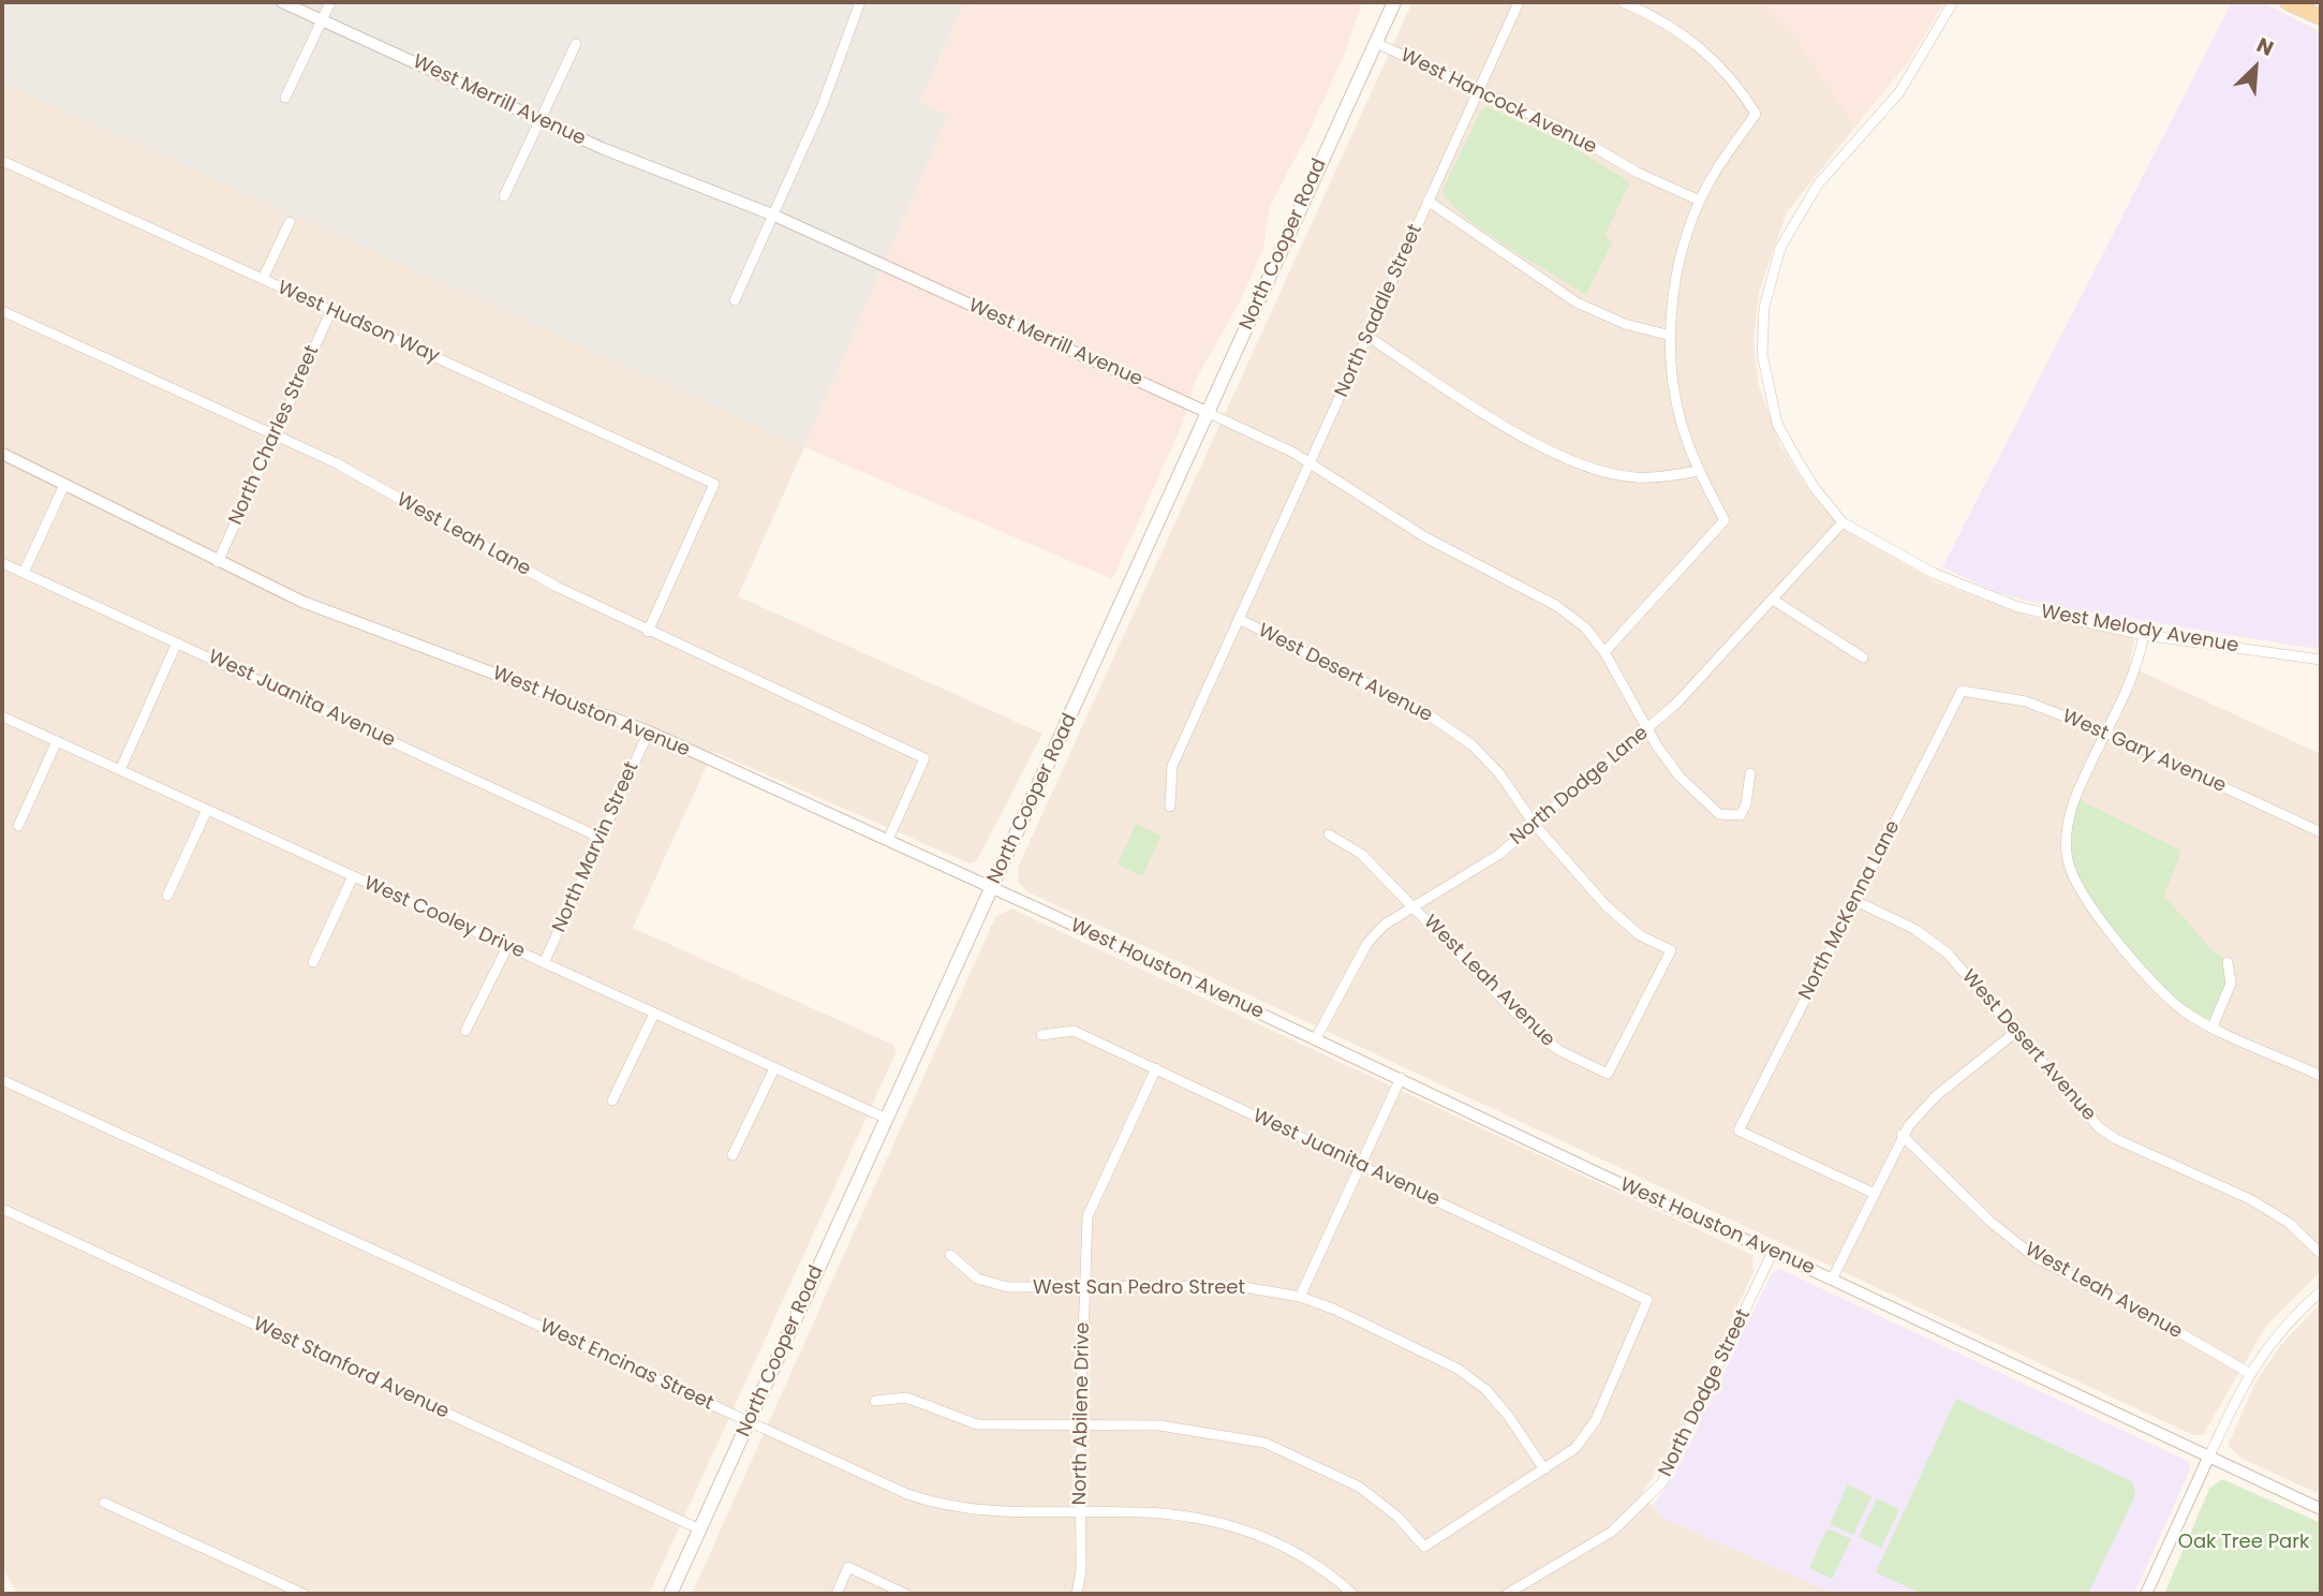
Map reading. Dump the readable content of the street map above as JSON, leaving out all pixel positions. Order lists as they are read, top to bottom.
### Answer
{
  "streets": {
    "main road": ["North Cooper Road"],
    "street": [
      "West Merrill Avenue",
      "West Hancock Avenue",
      "North Saddle Street",
      "West Hudson Way",
      "North Charles Street",
      "West Leah Lane",
      "West Melody Avenue",
      "West Desert Avenue",
      "West Juanita Avenue",
      "West Houston Avenue",
      "West Gary Avenue",
      "North Dodge Lane",
      "North Marvin Street",
      "North McKenna Lane",
      "West Cooley Drive",
      "West Leah Avenue",
      "West San Pedro Street",
      "West Encinas Street",
      "West Stanford Avenue",
      "North Dodge Street",
      "North Abilene Drive"
    ]
  },
  "crossings": [
    ["West Merrill Avenue", "North Cooper Road"],
    ["West Merrill Avenue", "North Saddle Street"],
    ["West Merrill Avenue", "North Dodge Lane"],
    ["West Hancock Avenue", "North Cooper Road"],
    ["West Hancock Avenue", "North Saddle Street"],
    ["North Cooper Road", "West Houston Avenue"],
    ["North Cooper Road", "West Cooley Drive"],
    ["North Cooper Road", "West Encinas Street"],
    ["North Cooper Road", "West Stanford Avenue"],
    ["North Saddle Street", "West Desert Avenue"],
    ["West Hudson Way", "North Charles Street"],
    ["West Hudson Way", "West Leah Lane"],
    ["North Charles Street", "West Leah Lane"],
    ["North Charles Street", "West Houston Avenue"],
    ["West Leah Lane", "West Houston Avenue"],
    ["West Melody Avenue", "North Dodge Lane"],
    ["West Desert Avenue", "North Dodge Lane"],
    ["West Desert Avenue", "North McKenna Lane"],
    ["West Desert Avenue", "West Leah Avenue"],
    ["West Juanita Avenue", "North Marvin Street"],
    ["West Juanita Avenue", "West San Pedro Street"],
    ["West Juanita Avenue", "North Abilene Drive"],
    ["West Houston Avenue", "North Dodge Lane"],
    ["West Houston Avenue", "North Marvin Street"],
    ["West Houston Avenue", "North Dodge Street"],
    ["West Gary Avenue", "North McKenna Lane"],
    ["North Dodge Lane", "West Leah Avenue"],
    ["North Marvin Street", "West Cooley Drive"],
    ["West San Pedro Street", "North Abilene Drive"],
    ["West Encinas Street", "North Abilene Drive"]
  ],
  "parks": ["Oak Tree Park"],
  "north": "top right"
}
